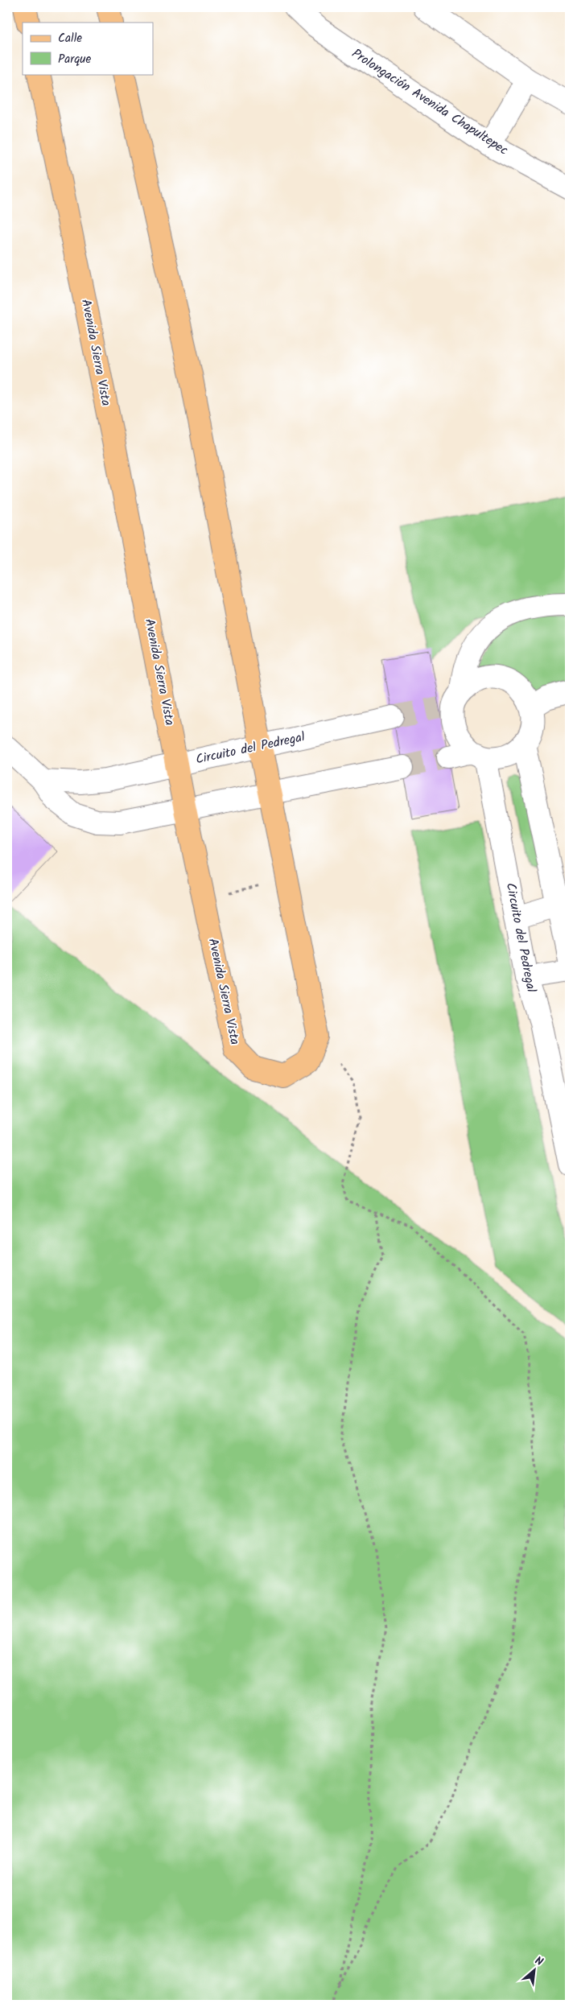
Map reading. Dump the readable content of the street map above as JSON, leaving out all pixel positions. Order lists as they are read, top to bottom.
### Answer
{
  "streets": {
    "main road": ["Avenida Sierra Vista"],
    "street": ["Prolongación Avenida Chapultepec", "Circuito del Pedregal"]
  },
  "crossings": [
    ["Avenida Sierra Vista", "Circuito del Pedregal"]
  ],
  "legend": ["Calle", "Parque"],
  "north": "top right"
}
